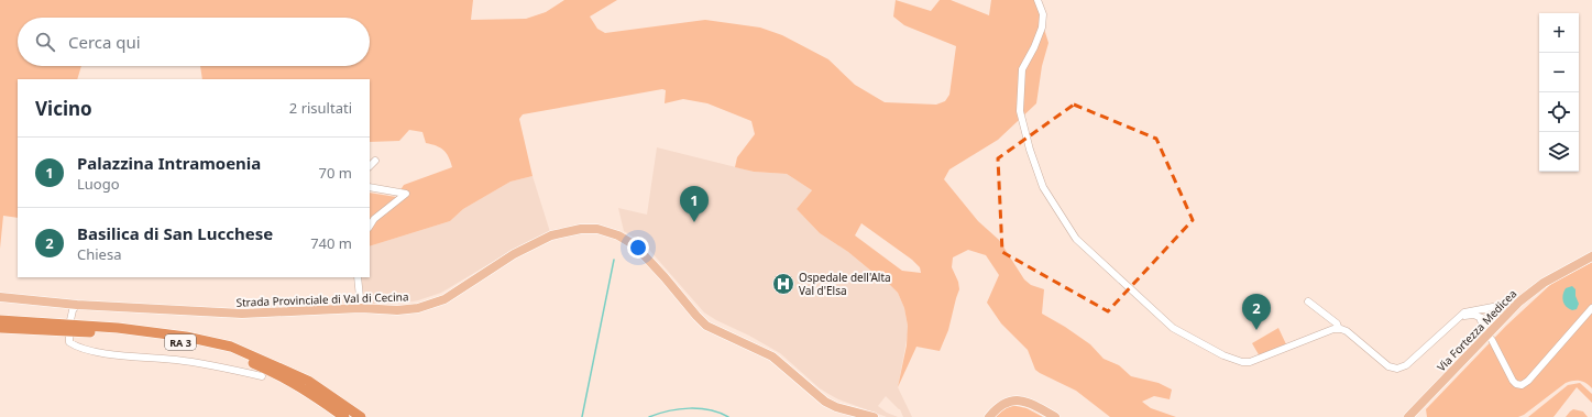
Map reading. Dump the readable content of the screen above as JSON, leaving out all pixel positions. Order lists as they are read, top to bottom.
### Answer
{
  "streets": {
    "highway": ["RA 3"],
    "main road": ["Strada Provinciale di Val di Cecina", "Via Fortezza Medicea"]
  },
  "places": {
    "hospital": ["Ospedale dell'Alta Val d'Elsa"]
  },
  "page": {
    "map_buttons": ["+", "−"],
    "search": "Cerca qui",
    "heading": ["Vicino", "2 risultati"],
    "list": [
      {
        "mark": "1",
        "name": "Palazzina Intramoenia",
        "note": "Luogo",
        "value": "70 m"
      },
      {
        "mark": "2",
        "name": "Basilica di San Lucchese",
        "note": "Chiesa",
        "value": "740 m"
      }
    ],
    "pins": ["1", "2"]
  }
}
